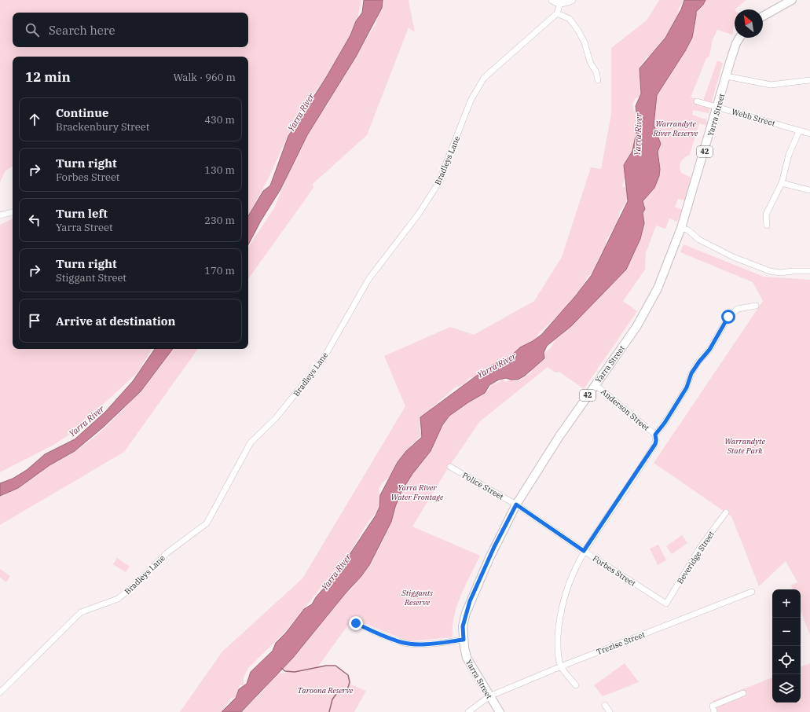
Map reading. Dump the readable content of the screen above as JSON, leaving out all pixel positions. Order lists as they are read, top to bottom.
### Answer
{
  "streets": {
    "main road": ["Yarra Street", "42"],
    "street": [
      "Webb Street",
      "Bradleys Lane",
      "Anderson Street",
      "Police Street",
      "Beveridge Street",
      "Forbes Street",
      "Trezise Street"
    ]
  },
  "crossings": [
    ["Yarra Street", "Webb Street"],
    ["Yarra Street", "Anderson Street"],
    ["Yarra Street", "Police Street"],
    ["Yarra Street", "Forbes Street"],
    ["Yarra Street", "Trezise Street"],
    ["Police Street", "Forbes Street"],
    ["Beveridge Street", "Forbes Street"]
  ],
  "water": ["Yarra River"],
  "parks": [
    "Warrandyte River Reserve",
    "Warrandyte State Park",
    "Yarra River Water Frontage",
    "Stiggants Reserve",
    "Taroona Reserve"
  ],
  "north": "top left",
  "page": {
    "search": "Search here",
    "heading": ["12 min", "Walk · 960 m"],
    "list": [
      ["Continue", "Brackenbury Street", "430 m"],
      ["Turn right", "Forbes Street", "130 m"],
      ["Turn left", "Yarra Street", "230 m"],
      ["Turn right", "Stiggant Street", "170 m"],
      "Arrive at destination"
    ],
    "map_buttons": ["+", "−"]
  }
}
